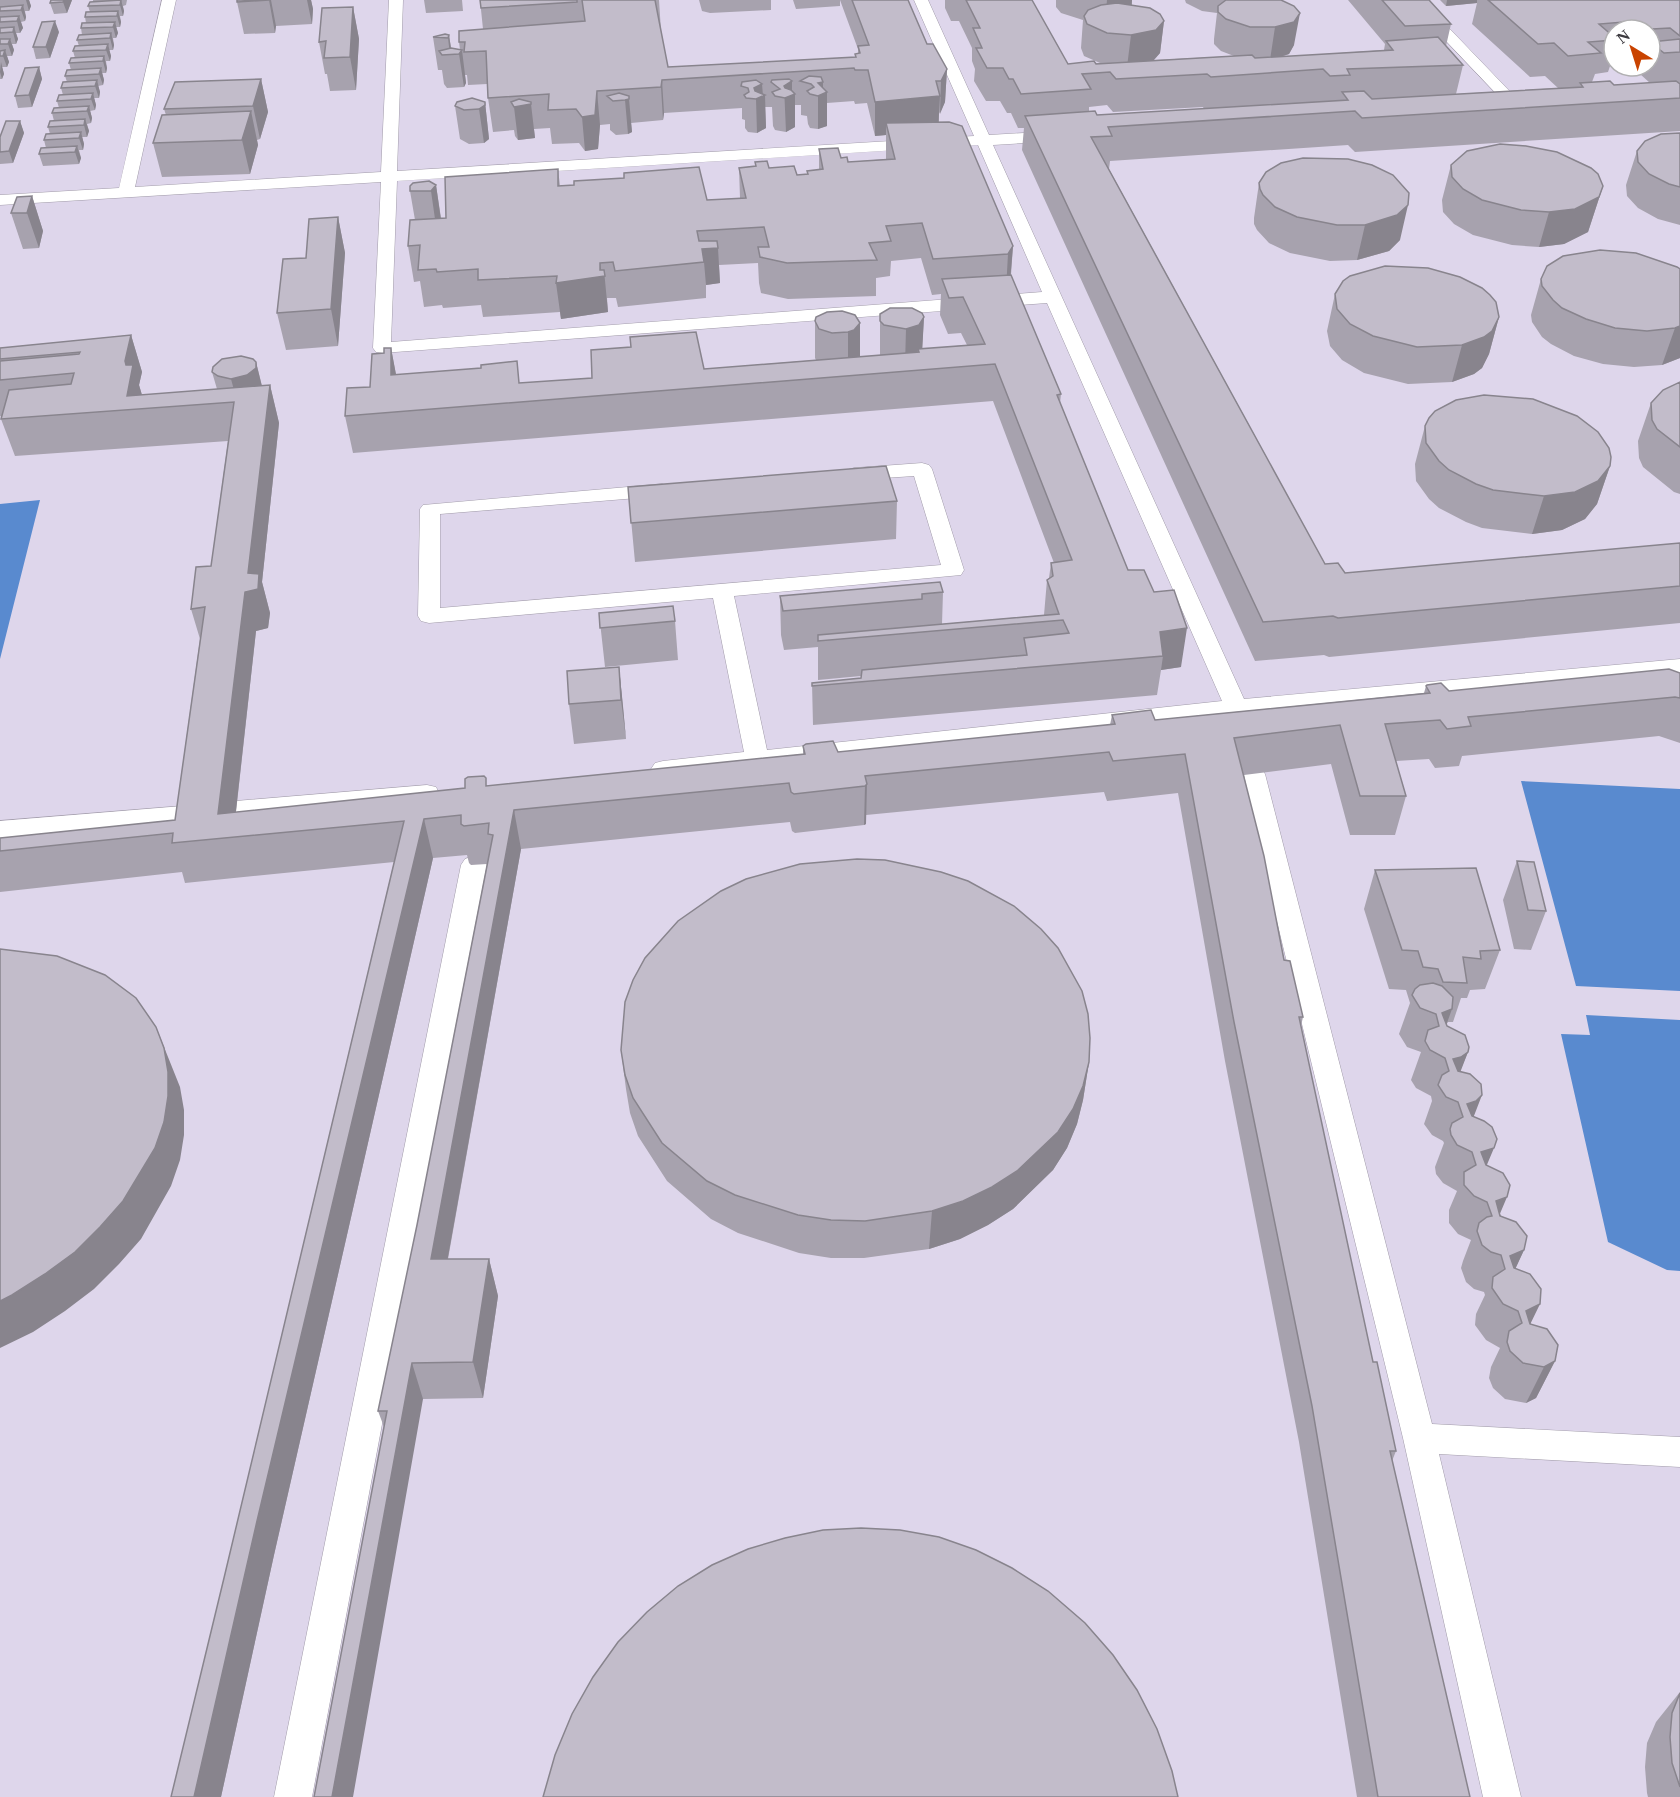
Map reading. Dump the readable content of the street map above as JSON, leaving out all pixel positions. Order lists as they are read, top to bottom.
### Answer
{
  "north": "top left"
}
